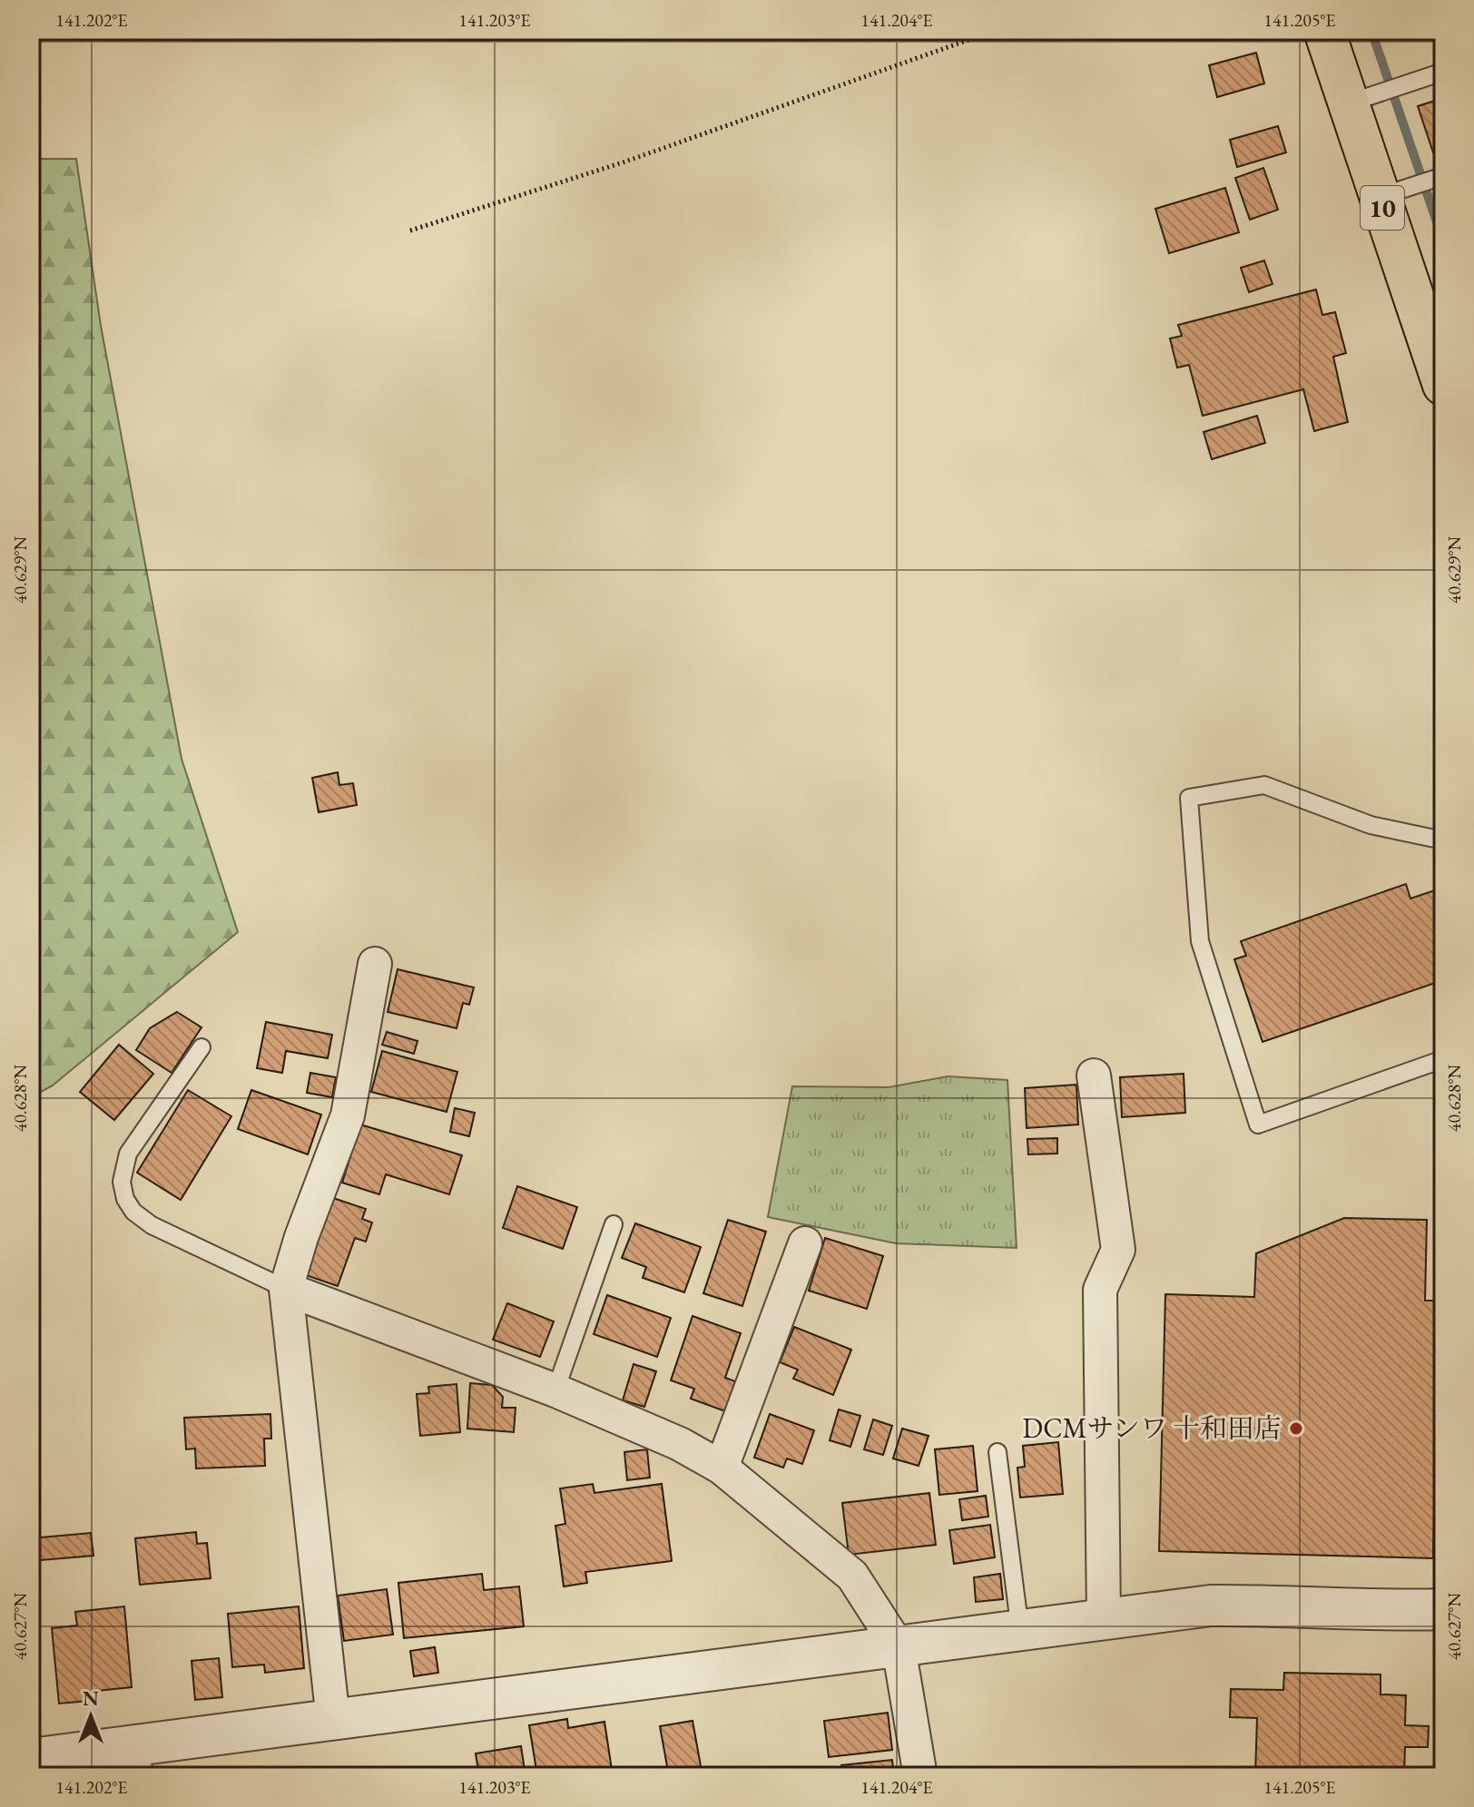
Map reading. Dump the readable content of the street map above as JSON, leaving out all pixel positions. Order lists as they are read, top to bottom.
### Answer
{
  "streets": {
    "main road": ["10"]
  },
  "places": ["DCMサンワ 十和田店"],
  "north": "top",
  "coordinates": [
    "141.202°E",
    "141.203°E",
    "141.204°E",
    "141.205°E",
    "40.629°N",
    "40.628°N",
    "40.627°N"
  ]
}
